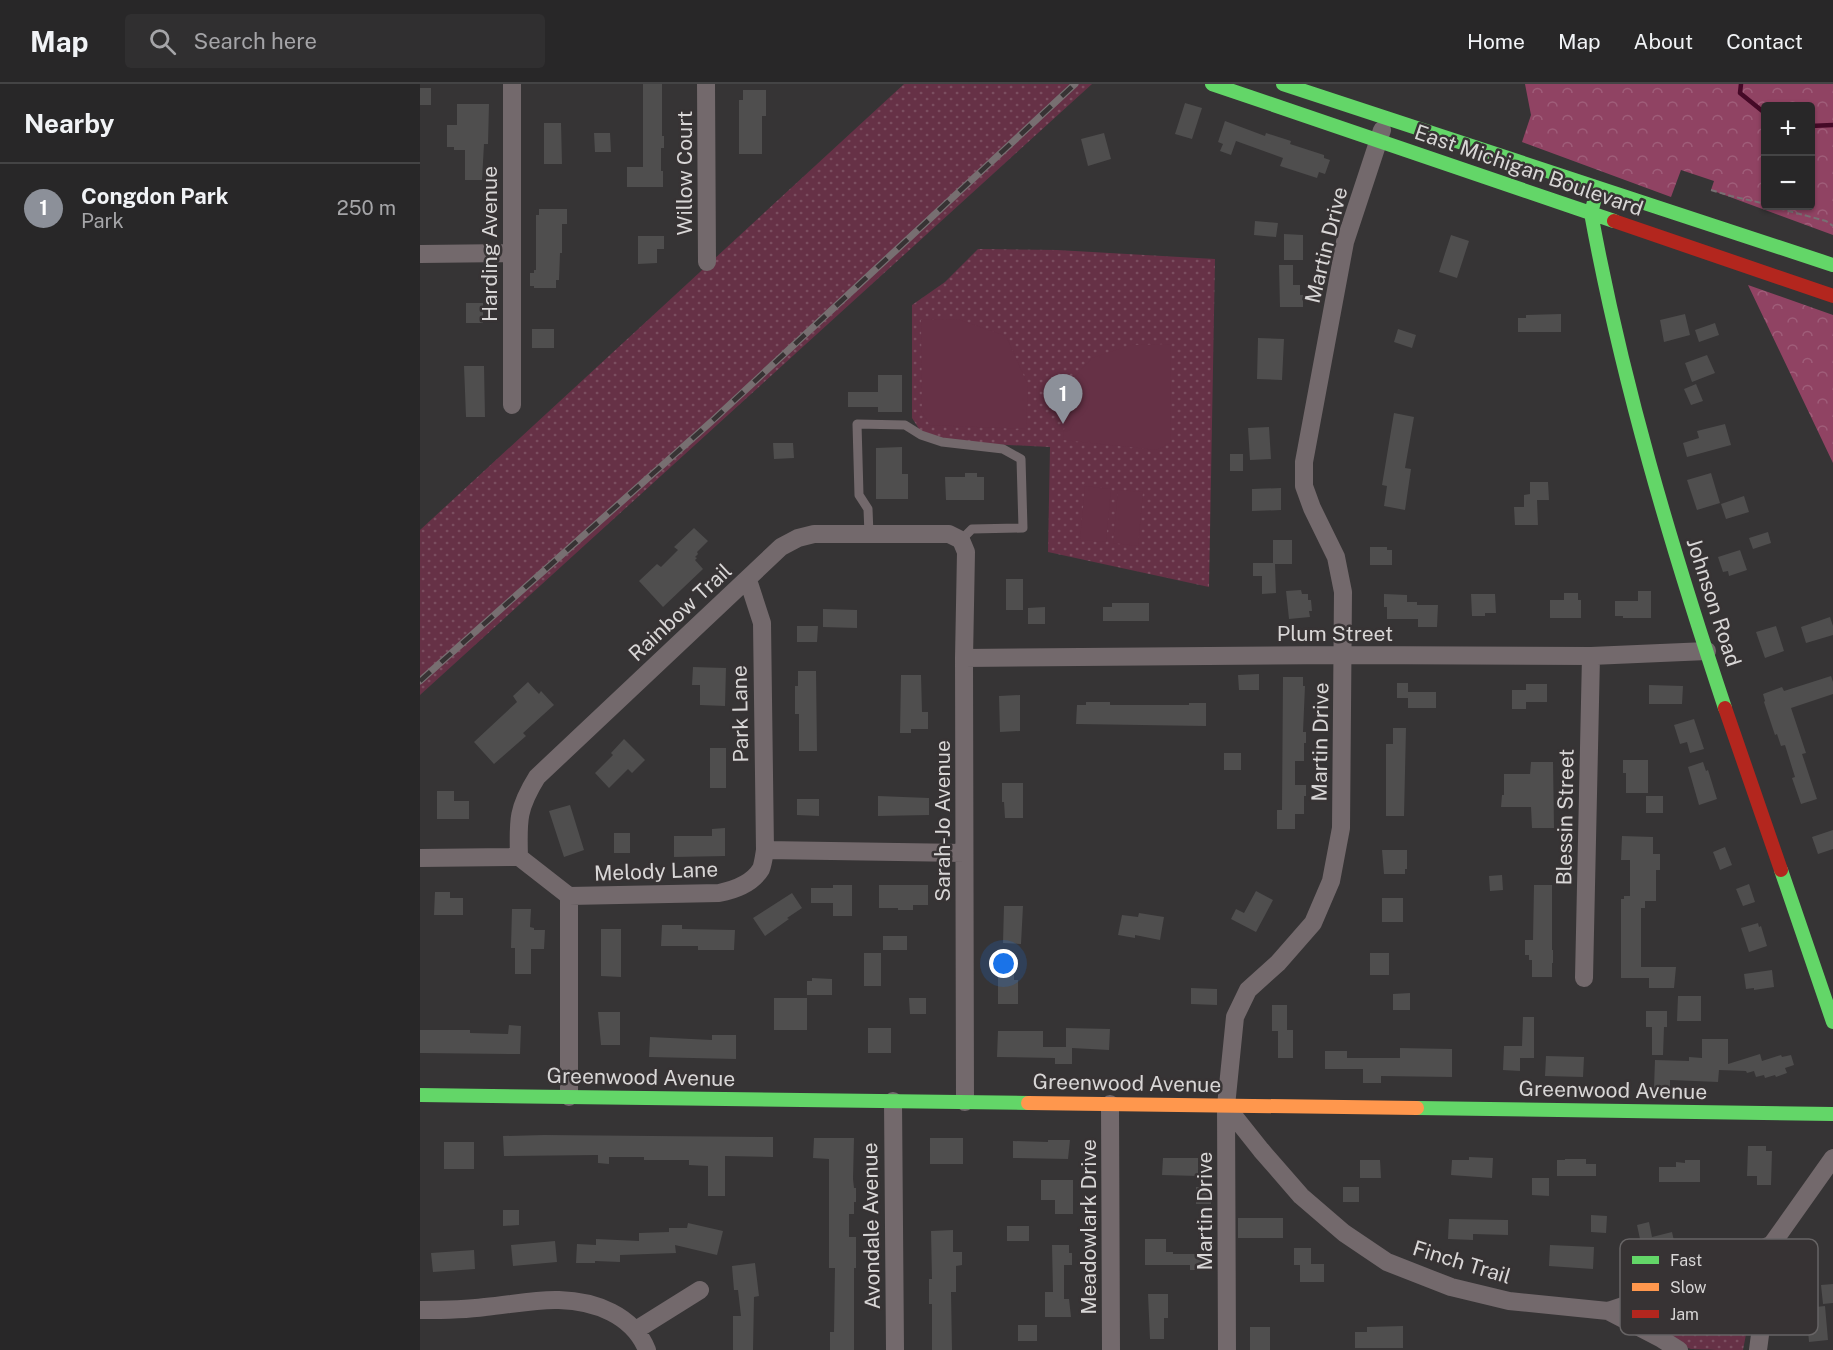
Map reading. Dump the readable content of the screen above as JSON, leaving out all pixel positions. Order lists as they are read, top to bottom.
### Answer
{
  "streets": {
    "main road": ["East Michigan Boulevard", "Johnson Road", "Greenwood Avenue"],
    "street": [
      "Willow Court",
      "Harding Avenue",
      "Martin Drive",
      "Rainbow Trail",
      "Plum Street",
      "Park Lane",
      "Blessin Street",
      "Sarah-Jo Avenue",
      "Melody Lane",
      "Avondale Avenue",
      "Meadowlark Drive",
      "Finch Trail"
    ]
  },
  "crossings": [
    ["East Michigan Boulevard", "Martin Drive"],
    ["East Michigan Boulevard", "Johnson Road"],
    ["Martin Drive", "Plum Street"],
    ["Martin Drive", "Greenwood Avenue"],
    ["Martin Drive", "Finch Trail"],
    ["Johnson Road", "Plum Street"],
    ["Rainbow Trail", "Park Lane"],
    ["Rainbow Trail", "Sarah-Jo Avenue"],
    ["Rainbow Trail", "Melody Lane"],
    ["Plum Street", "Blessin Street"],
    ["Plum Street", "Sarah-Jo Avenue"],
    ["Park Lane", "Melody Lane"],
    ["Sarah-Jo Avenue", "Greenwood Avenue"],
    ["Greenwood Avenue", "Avondale Avenue"],
    ["Greenwood Avenue", "Meadowlark Drive"],
    ["Greenwood Avenue", "Finch Trail"]
  ],
  "legend": ["Fast", "Slow", "Jam"],
  "page": {
    "header": "Map",
    "search": "Search here",
    "nav": [
      "Home",
      "Map",
      "About",
      "Contact"
    ],
    "heading": "Nearby",
    "map_buttons": ["+", "−"],
    "list": [
      {
        "mark": "1",
        "name": "Congdon Park",
        "note": "Park",
        "value": "250 m"
      }
    ],
    "pins": "1"
  }
}
